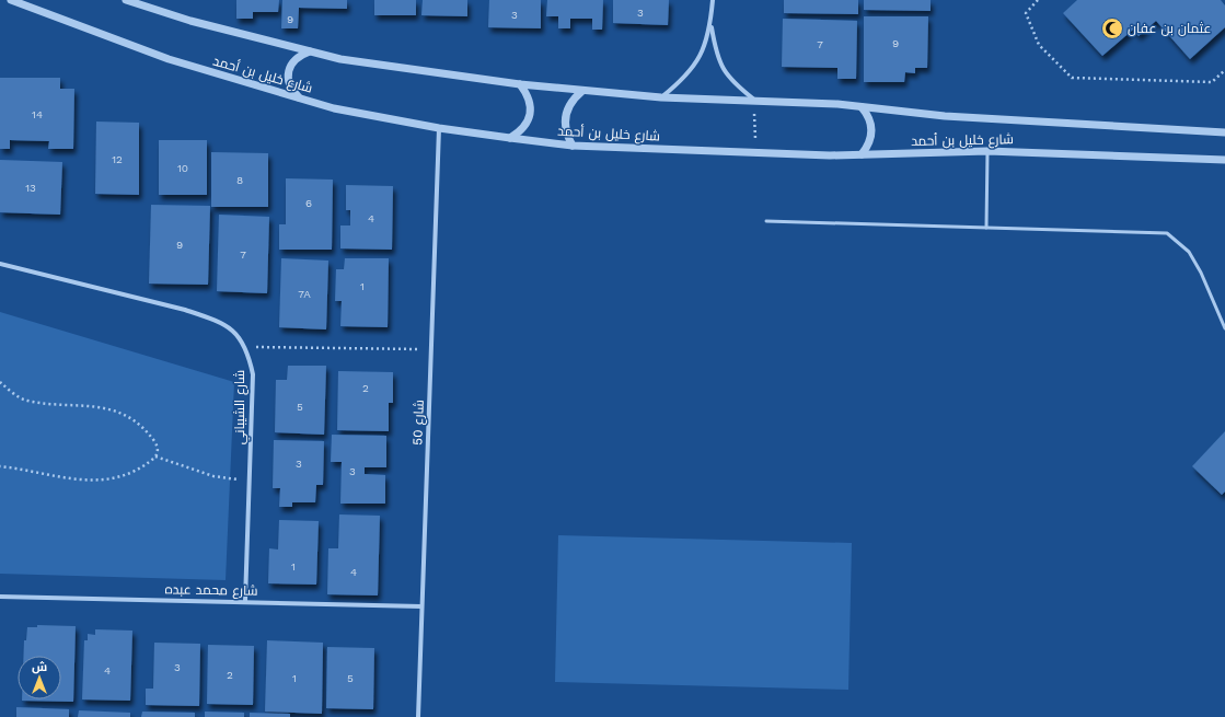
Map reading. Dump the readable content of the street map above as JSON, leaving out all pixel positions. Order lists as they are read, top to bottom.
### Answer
{
  "streets": {
    "street": [
      "شارع خليل بن أحمد",
      "شارع الشيباني",
      "شارع 50",
      "شارع محمد عبده"
    ]
  },
  "crossings": [
    ["شارع خليل بن أحمد", "شارع 50"],
    ["شارع الشيباني", "شارع محمد عبده"],
    ["شارع 50", "شارع محمد عبده"]
  ],
  "places": {
    "mosque": ["عثمان بن عفان"]
  },
  "house_numbers": [
    "3",
    "3",
    "9",
    "9",
    "7",
    "14",
    "12",
    "10",
    "8",
    "13",
    "6",
    "4",
    "9",
    "7",
    "1",
    "7A",
    "2",
    "5",
    "3",
    "3",
    "1",
    "4",
    "3",
    "4",
    "2",
    "1",
    "5"
  ],
  "north": "top"
}
